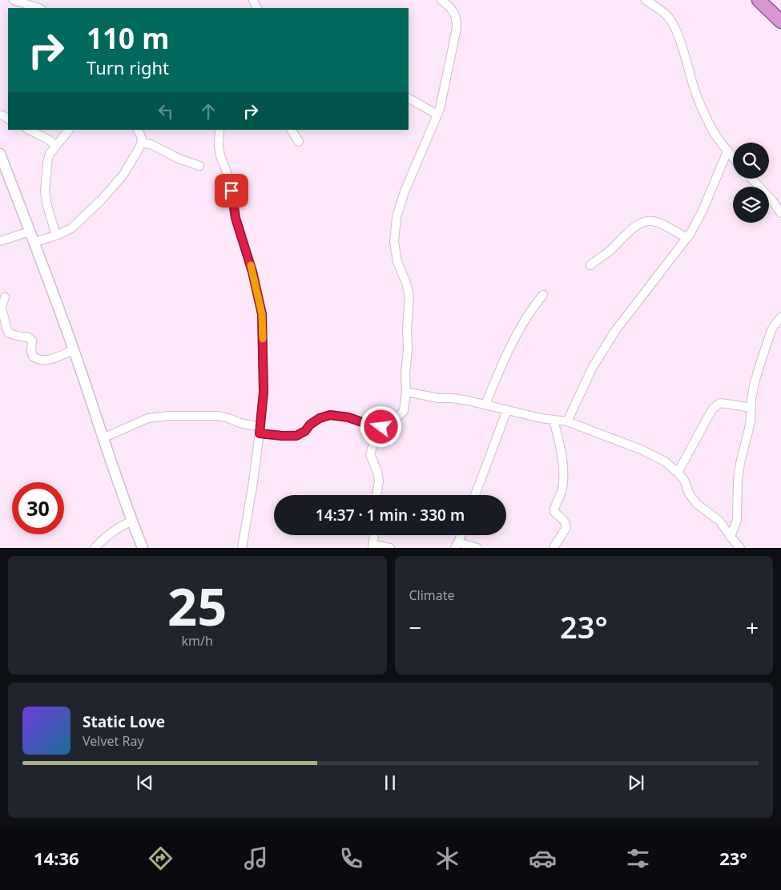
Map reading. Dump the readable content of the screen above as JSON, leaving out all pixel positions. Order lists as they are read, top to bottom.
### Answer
{
  "page": {
    "turn": ["110 m", "Turn right"],
    "limit": "30",
    "trip": "14:37 · 1 min · 330 m",
    "tile": [
      ["25", "km/h"],
      "Climate"
    ],
    "heat": ["−", "23°", "+"],
    "song": ["Static Love", "Velvet Ray"],
    "tabs": ["14:36", "23°"]
  }
}
